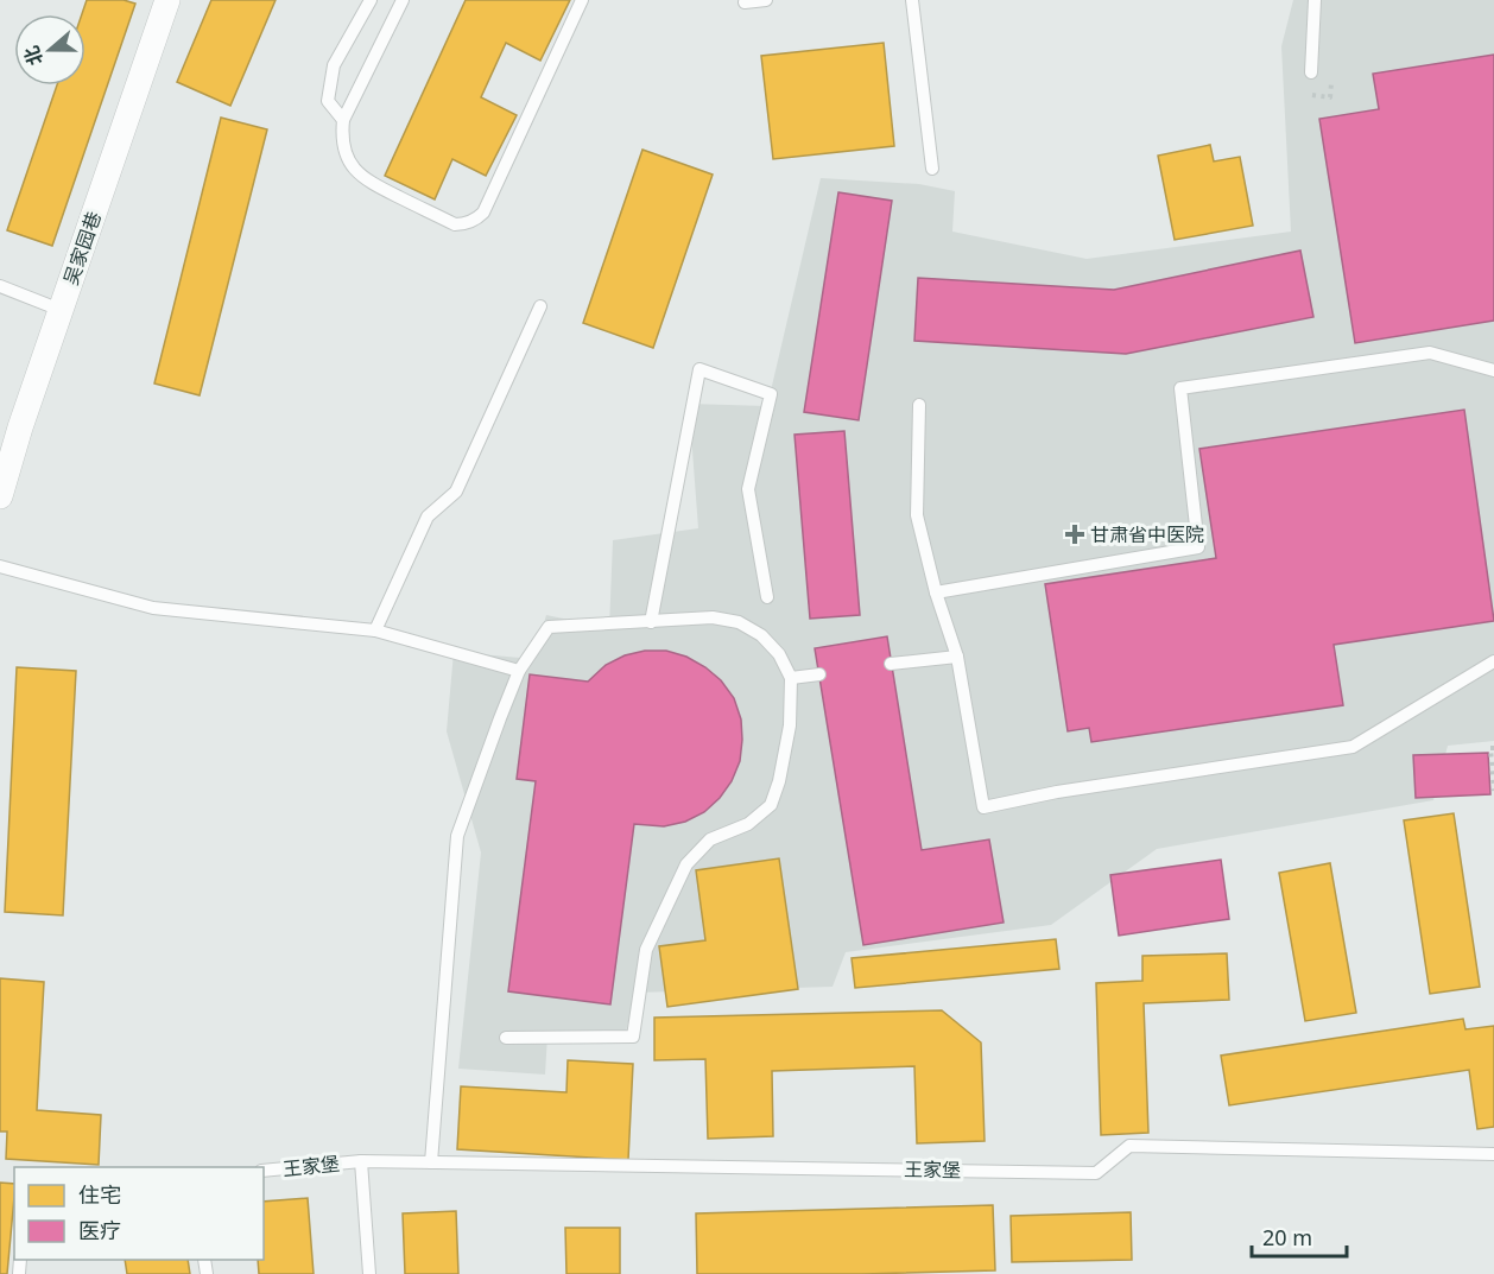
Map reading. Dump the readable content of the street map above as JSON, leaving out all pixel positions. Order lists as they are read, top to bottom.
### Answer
{
  "streets": {
    "street": ["吴家园巷"],
    "lane": ["王家堡"]
  },
  "places": {
    "health": ["甘肃省中医院"]
  },
  "legend": ["住宅", "医疗"],
  "scale_bar": "20 m",
  "north": "left"
}
